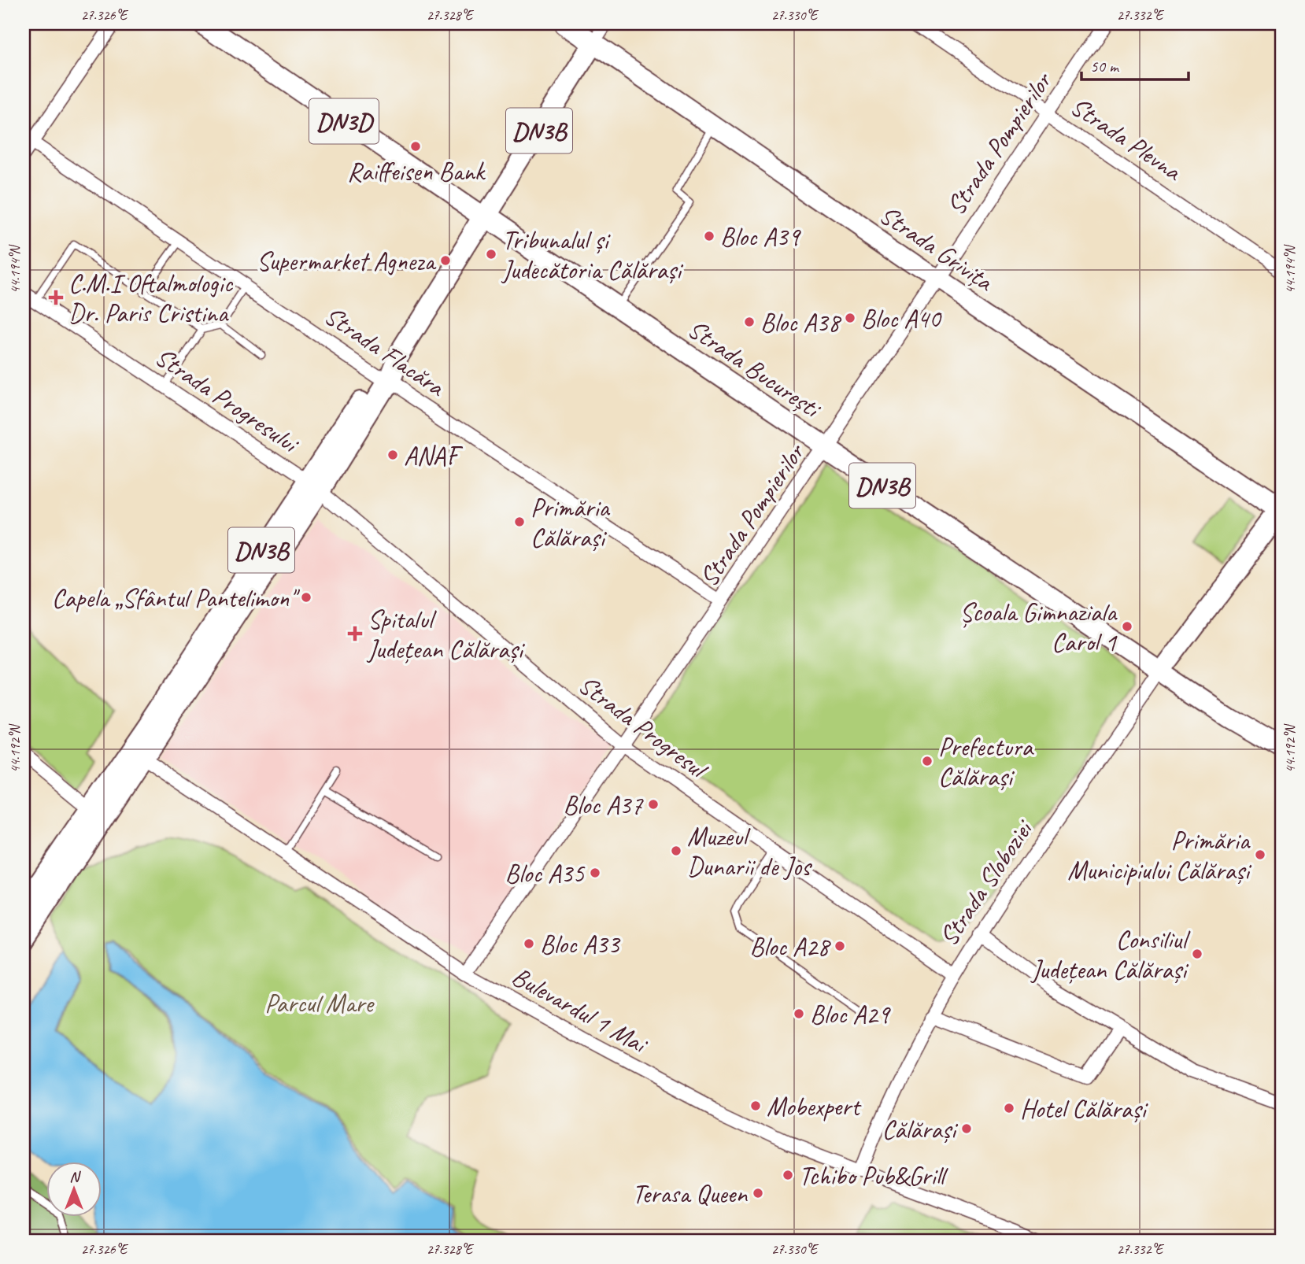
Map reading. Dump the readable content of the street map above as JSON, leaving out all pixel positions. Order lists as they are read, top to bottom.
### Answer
{
  "streets": {
    "main road": [
      "DN3D",
      "DN3B",
      "Strada Grivița",
      "Strada București",
      "Strada Sloboziei"
    ],
    "street": [
      "Strada Plevna",
      "Strada Pompierilor",
      "Strada Flacăra",
      "Strada Progresului",
      "Strada Progresul",
      "Bulevardul 1 Mai"
    ]
  },
  "crossings": [
    ["DN3B", "Strada Grivița"],
    ["DN3B", "Strada Flacăra"],
    ["DN3B", "Strada București"],
    ["DN3B", "Strada Progresului"],
    ["DN3B", "Strada Progresul"],
    ["DN3B", "Bulevardul 1 Mai"],
    ["Strada Plevna", "Strada Pompierilor"],
    ["Strada Pompierilor", "Strada Grivița"],
    ["Strada Pompierilor", "Strada Flacăra"],
    ["Strada Pompierilor", "Strada București"],
    ["Strada Pompierilor", "Strada Progresul"],
    ["Strada Pompierilor", "Bulevardul 1 Mai"],
    ["Strada Grivița", "Strada Sloboziei"],
    ["Strada București", "Strada Sloboziei"],
    ["Strada Progresului", "Strada Progresul"],
    ["Strada Progresul", "Strada Sloboziei"],
    ["Strada Sloboziei", "Bulevardul 1 Mai"]
  ],
  "parks": ["Parcul Mare"],
  "places": {
    "other": [
      "Raiffeisen Bank",
      "Bloc A39",
      "Tribunalul și Judecătoria Călărași",
      "Supermarket Agneza",
      "Bloc A40",
      "Bloc A38",
      "ANAF",
      "Primăria Călărași",
      "Capela „Sfântul Pantelimon\"",
      "Școala Gimnaziala Carol 1",
      "Prefectura Călărași",
      "Bloc A37",
      "Muzeul Dunarii de Jos",
      "Primăria Municipiului Călărași",
      "Bloc A35",
      "Bloc A33",
      "Bloc A28",
      "Consiliul Județean Călărași",
      "Bloc A29",
      "Mobexpert",
      "Hotel Călărași",
      "Călărași",
      "Tchibo Pub&Grill",
      "Terasa Queen"
    ],
    "health": ["C.M.I Oftalmologic Dr. Paris Cristina", "Spitalul Județean Călărași"]
  },
  "scale_bar": "50 m",
  "north": "top",
  "coordinates": [
    "27.326°E",
    "27.328°E",
    "27.330°E",
    "27.332°E",
    "44.194°N",
    "44.192°N"
  ]
}
